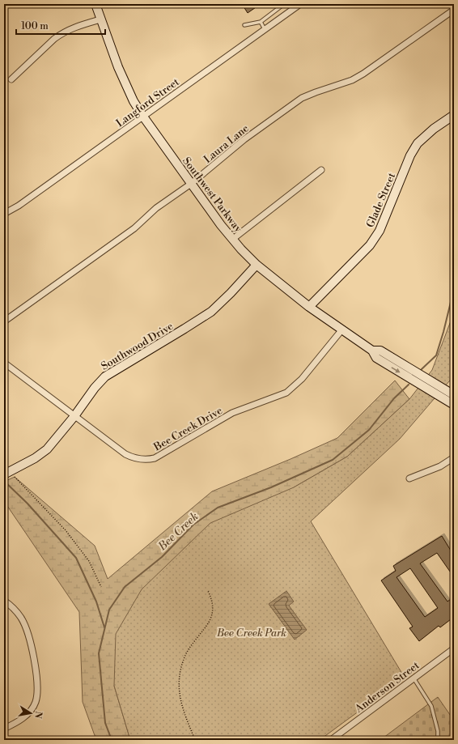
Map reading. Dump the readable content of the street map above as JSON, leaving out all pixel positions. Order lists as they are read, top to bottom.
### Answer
{
  "streets": {
    "main road": ["Southwest Parkway", "Glade Street", "Southwood Drive"],
    "street": [
      "Langford Street",
      "Laura Lane",
      "Bee Creek Drive",
      "Anderson Street"
    ]
  },
  "crossings": [
    ["Langford Street", "Southwest Parkway"],
    ["Laura Lane", "Southwest Parkway"],
    ["Southwest Parkway", "Glade Street"],
    ["Southwest Parkway", "Southwood Drive"],
    ["Southwest Parkway", "Bee Creek Drive"],
    ["Southwood Drive", "Bee Creek Drive"]
  ],
  "water": ["Bee Creek"],
  "parks": ["Bee Creek Park"],
  "scale_bar": "100 m",
  "north": "right"
}
